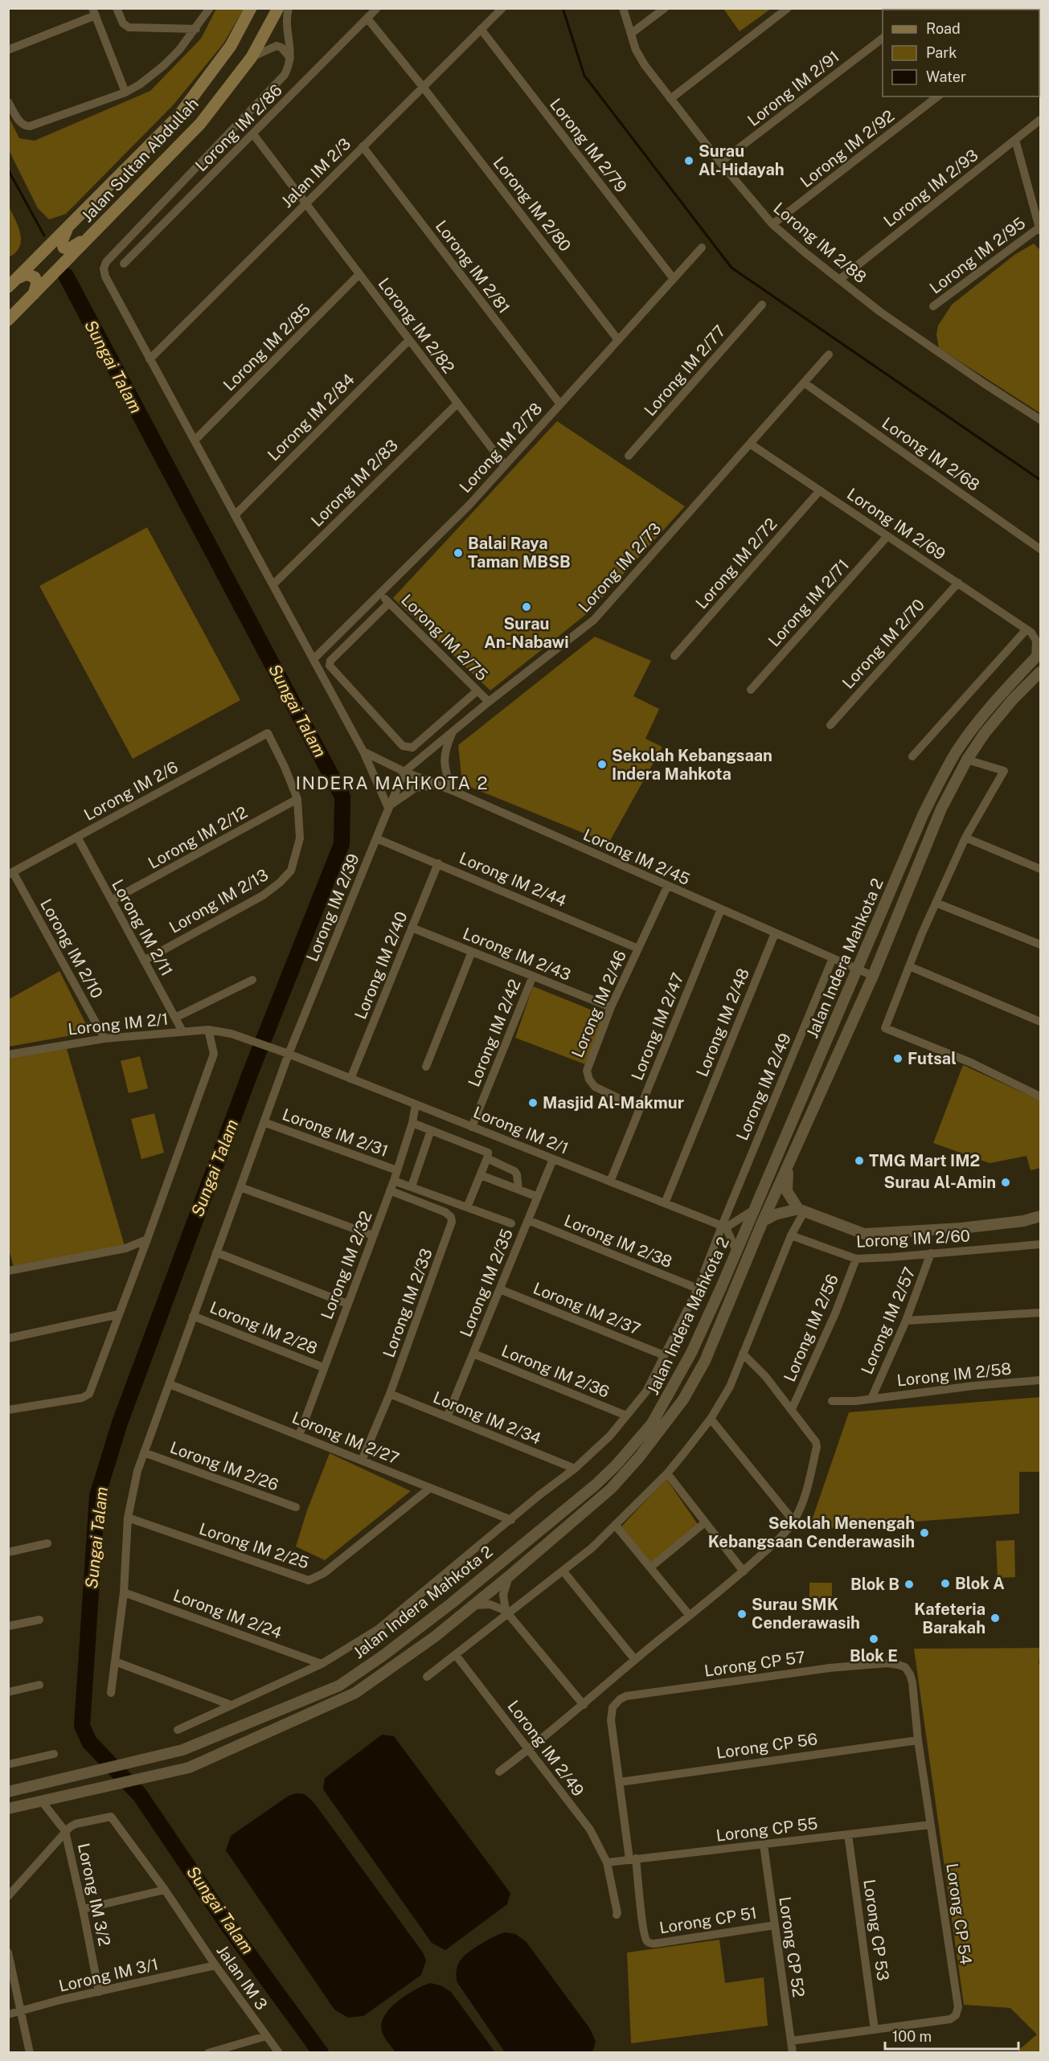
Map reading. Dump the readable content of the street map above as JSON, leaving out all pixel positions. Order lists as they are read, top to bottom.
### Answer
{
  "streets": {
    "main road": ["Jalan Sultan Abdullah"],
    "street": [
      "Lorong IM 2/91",
      "Lorong IM 2/86",
      "Lorong IM 2/79",
      "Lorong IM 2/92",
      "Jalan IM 2/3",
      "Lorong IM 2/93",
      "Lorong IM 2/80",
      "Lorong IM 2/88",
      "Lorong IM 2/95",
      "Lorong IM 2/81",
      "Lorong IM 2/82",
      "Lorong IM 2/85",
      "Lorong IM 2/77",
      "Lorong IM 2/84",
      "Lorong IM 2/78",
      "Lorong IM 2/68",
      "Lorong IM 2/83",
      "Lorong IM 2/69",
      "Lorong IM 2/72",
      "Lorong IM 2/73",
      "Lorong IM 2/71",
      "Lorong IM 2/75",
      "Lorong IM 2/70",
      "Lorong IM 2/6",
      "Lorong IM 2/12",
      "Lorong IM 2/45",
      "Lorong IM 2/44",
      "Lorong IM 2/13",
      "Lorong IM 2/39",
      "Lorong IM 2/11",
      "Lorong IM 2/10",
      "Lorong IM 2/43",
      "Jalan Indera Mahkota 2",
      "Lorong IM 2/40",
      "Lorong IM 2/46",
      "Lorong IM 2/48",
      "Lorong IM 2/1",
      "Lorong IM 2/47",
      "Lorong IM 2/42",
      "Lorong IM 2/49",
      "Lorong IM 2/31",
      "Lorong IM 2/60",
      "Lorong IM 2/38",
      "Lorong IM 2/32",
      "Lorong IM 2/35",
      "Lorong IM 2/33",
      "Lorong IM 2/37",
      "Lorong IM 2/57",
      "Lorong IM 2/28",
      "Lorong IM 2/56",
      "Lorong IM 2/36",
      "Lorong IM 2/58",
      "Lorong IM 2/34",
      "Lorong IM 2/27",
      "Lorong IM 2/26",
      "Lorong IM 2/25",
      "Lorong IM 2/24",
      "Lorong CP 57",
      "Lorong CP 56",
      "Lorong CP 55",
      "Lorong IM 3/2",
      "Lorong CP 54",
      "Lorong CP 51",
      "Lorong CP 53",
      "Lorong CP 52",
      "Lorong IM 3/1",
      "Jalan IM 3"
    ]
  },
  "crossings": [
    ["Lorong IM 2/91", "Lorong IM 2/88"],
    ["Lorong IM 2/86", "Lorong IM 2/80"],
    ["Lorong IM 2/86", "Lorong IM 2/82"],
    ["Lorong IM 2/79", "Jalan IM 2/3"],
    ["Lorong IM 2/79", "Lorong IM 2/78"],
    ["Lorong IM 2/92", "Lorong IM 2/88"],
    ["Jalan IM 2/3", "Lorong IM 2/80"],
    ["Jalan IM 2/3", "Lorong IM 2/81"],
    ["Jalan IM 2/3", "Lorong IM 2/82"],
    ["Lorong IM 2/93", "Lorong IM 2/88"],
    ["Lorong IM 2/80", "Lorong IM 2/78"],
    ["Lorong IM 2/81", "Lorong IM 2/78"],
    ["Lorong IM 2/82", "Lorong IM 2/85"],
    ["Lorong IM 2/82", "Lorong IM 2/84"],
    ["Lorong IM 2/82", "Lorong IM 2/78"],
    ["Lorong IM 2/82", "Lorong IM 2/83"],
    ["Lorong IM 2/78", "Lorong IM 2/75"],
    ["Lorong IM 2/68", "Lorong IM 2/73"],
    ["Lorong IM 2/69", "Lorong IM 2/72"],
    ["Lorong IM 2/69", "Lorong IM 2/73"],
    ["Lorong IM 2/69", "Lorong IM 2/71"],
    ["Lorong IM 2/69", "Lorong IM 2/70"],
    ["Lorong IM 2/73", "Lorong IM 2/75"],
    ["Lorong IM 2/73", "Lorong IM 2/45"],
    ["Lorong IM 2/73", "Lorong IM 2/39"],
    ["Lorong IM 2/6", "Lorong IM 2/13"],
    ["Lorong IM 2/6", "Lorong IM 2/11"],
    ["Lorong IM 2/6", "Lorong IM 2/10"],
    ["Lorong IM 2/12", "Lorong IM 2/13"],
    ["Lorong IM 2/12", "Lorong IM 2/11"],
    ["Lorong IM 2/45", "Lorong IM 2/39"],
    ["Lorong IM 2/45", "Jalan Indera Mahkota 2"],
    ["Lorong IM 2/45", "Lorong IM 2/46"],
    ["Lorong IM 2/45", "Lorong IM 2/48"],
    ["Lorong IM 2/45", "Lorong IM 2/47"],
    ["Lorong IM 2/45", "Lorong IM 2/49"],
    ["Lorong IM 2/44", "Lorong IM 2/39"],
    ["Lorong IM 2/44", "Lorong IM 2/40"],
    ["Lorong IM 2/44", "Lorong IM 2/46"],
    ["Lorong IM 2/13", "Lorong IM 2/11"],
    ["Lorong IM 2/39", "Lorong IM 2/1"],
    ["Lorong IM 2/39", "Lorong IM 2/31"],
    ["Lorong IM 2/39", "Lorong IM 2/28"],
    ["Lorong IM 2/39", "Lorong IM 2/27"],
    ["Lorong IM 2/39", "Lorong IM 2/26"],
    ["Lorong IM 2/39", "Lorong IM 2/25"],
    ["Lorong IM 2/39", "Lorong IM 2/24"],
    ["Lorong IM 2/11", "Lorong IM 2/1"],
    ["Lorong IM 2/10", "Lorong IM 2/1"],
    ["Lorong IM 2/43", "Lorong IM 2/40"],
    ["Lorong IM 2/43", "Lorong IM 2/46"],
    ["Lorong IM 2/43", "Lorong IM 2/42"],
    ["Lorong IM 2/40", "Lorong IM 2/1"],
    ["Lorong IM 2/46", "Lorong IM 2/47"],
    ["Lorong IM 2/48", "Lorong IM 2/1"],
    ["Lorong IM 2/1", "Lorong IM 2/47"],
    ["Lorong IM 2/1", "Lorong IM 2/42"],
    ["Lorong IM 2/1", "Lorong IM 2/49"],
    ["Lorong IM 2/1", "Lorong IM 2/32"],
    ["Lorong IM 2/1", "Lorong IM 2/35"],
    ["Lorong IM 2/49", "Lorong IM 2/38"],
    ["Lorong IM 2/49", "Lorong IM 2/37"],
    ["Lorong IM 2/49", "Lorong IM 2/36"],
    ["Lorong IM 2/49", "Lorong IM 2/34"],
    ["Lorong IM 2/49", "Lorong IM 2/27"],
    ["Lorong IM 2/49", "Lorong IM 2/24"],
    ["Lorong IM 2/49", "Lorong CP 55"],
    ["Lorong IM 2/31", "Lorong IM 2/32"],
    ["Lorong IM 2/60", "Lorong IM 2/57"],
    ["Lorong IM 2/60", "Lorong IM 2/56"],
    ["Lorong IM 2/38", "Lorong IM 2/35"],
    ["Lorong IM 2/32", "Lorong IM 2/33"],
    ["Lorong IM 2/32", "Lorong IM 2/28"],
    ["Lorong IM 2/32", "Lorong IM 2/27"],
    ["Lorong IM 2/35", "Lorong IM 2/37"],
    ["Lorong IM 2/35", "Lorong IM 2/36"],
    ["Lorong IM 2/35", "Lorong IM 2/34"],
    ["Lorong IM 2/33", "Lorong IM 2/34"],
    ["Lorong IM 2/33", "Lorong IM 2/27"],
    ["Lorong IM 2/57", "Lorong IM 2/58"],
    ["Lorong IM 2/27", "Lorong IM 2/25"],
    ["Lorong CP 57", "Lorong CP 56"],
    ["Lorong CP 57", "Lorong CP 54"],
    ["Lorong CP 56", "Lorong CP 54"],
    ["Lorong CP 55", "Lorong CP 54"],
    ["Lorong CP 55", "Lorong CP 51"],
    ["Lorong CP 55", "Lorong CP 53"],
    ["Lorong CP 55", "Lorong CP 52"],
    ["Lorong IM 3/2", "Lorong IM 3/1"],
    ["Lorong IM 3/2", "Jalan IM 3"],
    ["Lorong CP 54", "Lorong CP 53"],
    ["Lorong CP 51", "Lorong CP 52"],
    ["Lorong IM 3/1", "Jalan IM 3"]
  ],
  "districts": ["INDERA MAHKOTA 2"],
  "water": ["Sungai Talam"],
  "places": [
    "Surau Al-Hidayah",
    "Balai Raya Taman MBSB",
    "Surau An-Nabawi",
    "Sekolah Kebangsaan Indera Mahkota",
    "Futsal",
    "Masjid Al-Makmur",
    "TMG Mart IM2",
    "Surau Al-Amin",
    "Sekolah Menengah Kebangsaan Cenderawasih",
    "Blok A",
    "Blok B",
    "Surau SMK Cenderawasih",
    "Kafeteria Barakah",
    "Blok E"
  ],
  "legend": ["Road", "Park", "Water"],
  "scale_bar": "100 m"
}
